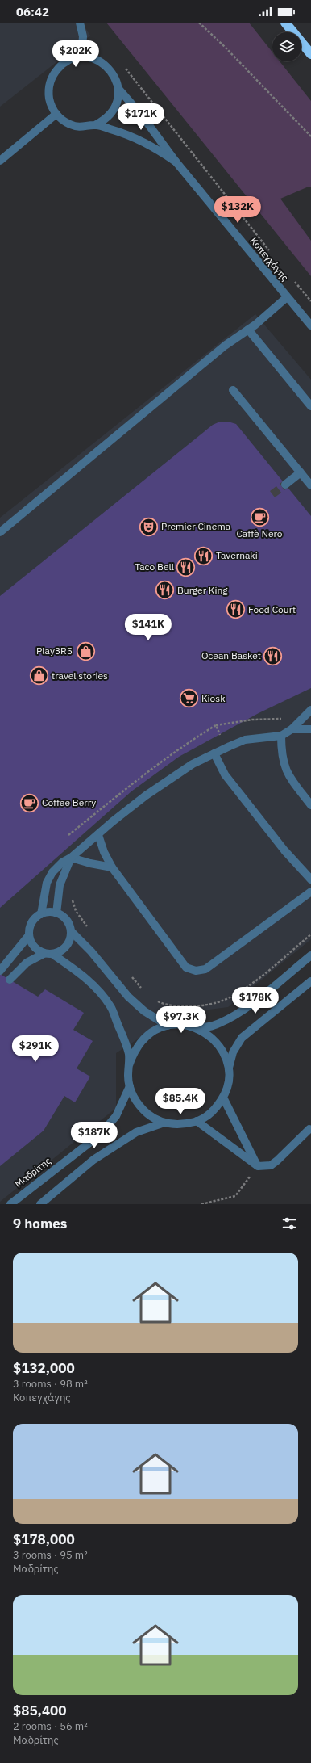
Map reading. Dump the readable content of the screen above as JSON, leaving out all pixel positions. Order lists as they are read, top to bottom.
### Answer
{
  "streets": {
    "street": ["Κοπεγχάγης", "Μαδρίτης"]
  },
  "places": {
    "cafe": ["Caffè Nero", "Coffee Berry"],
    "theatre": ["Premier Cinema"],
    "restaurant": [
      "Tavernaki",
      "Taco Bell",
      "Burger King",
      "Food Court",
      "Ocean Basket"
    ],
    "shop": ["Play3R5", "travel stories"],
    "supermarket": ["Kiosk"]
  },
  "page": {
    "status": "06:42",
    "price": [
      "$202K",
      "$171K",
      "$132K",
      "$141K",
      "$178K",
      "$97.3K",
      "$291K",
      "$85.4K",
      "$187K"
    ],
    "heading": "9 homes",
    "list": [
      {
        "name": "$132,000",
        "note": "3 rooms · 98 m² · Κοπεγχάγης"
      },
      {
        "name": "$178,000",
        "note": "3 rooms · 95 m² · Μαδρίτης"
      },
      {
        "name": "$85,400",
        "note": "2 rooms · 56 m² · Μαδρίτης"
      }
    ]
  }
}
